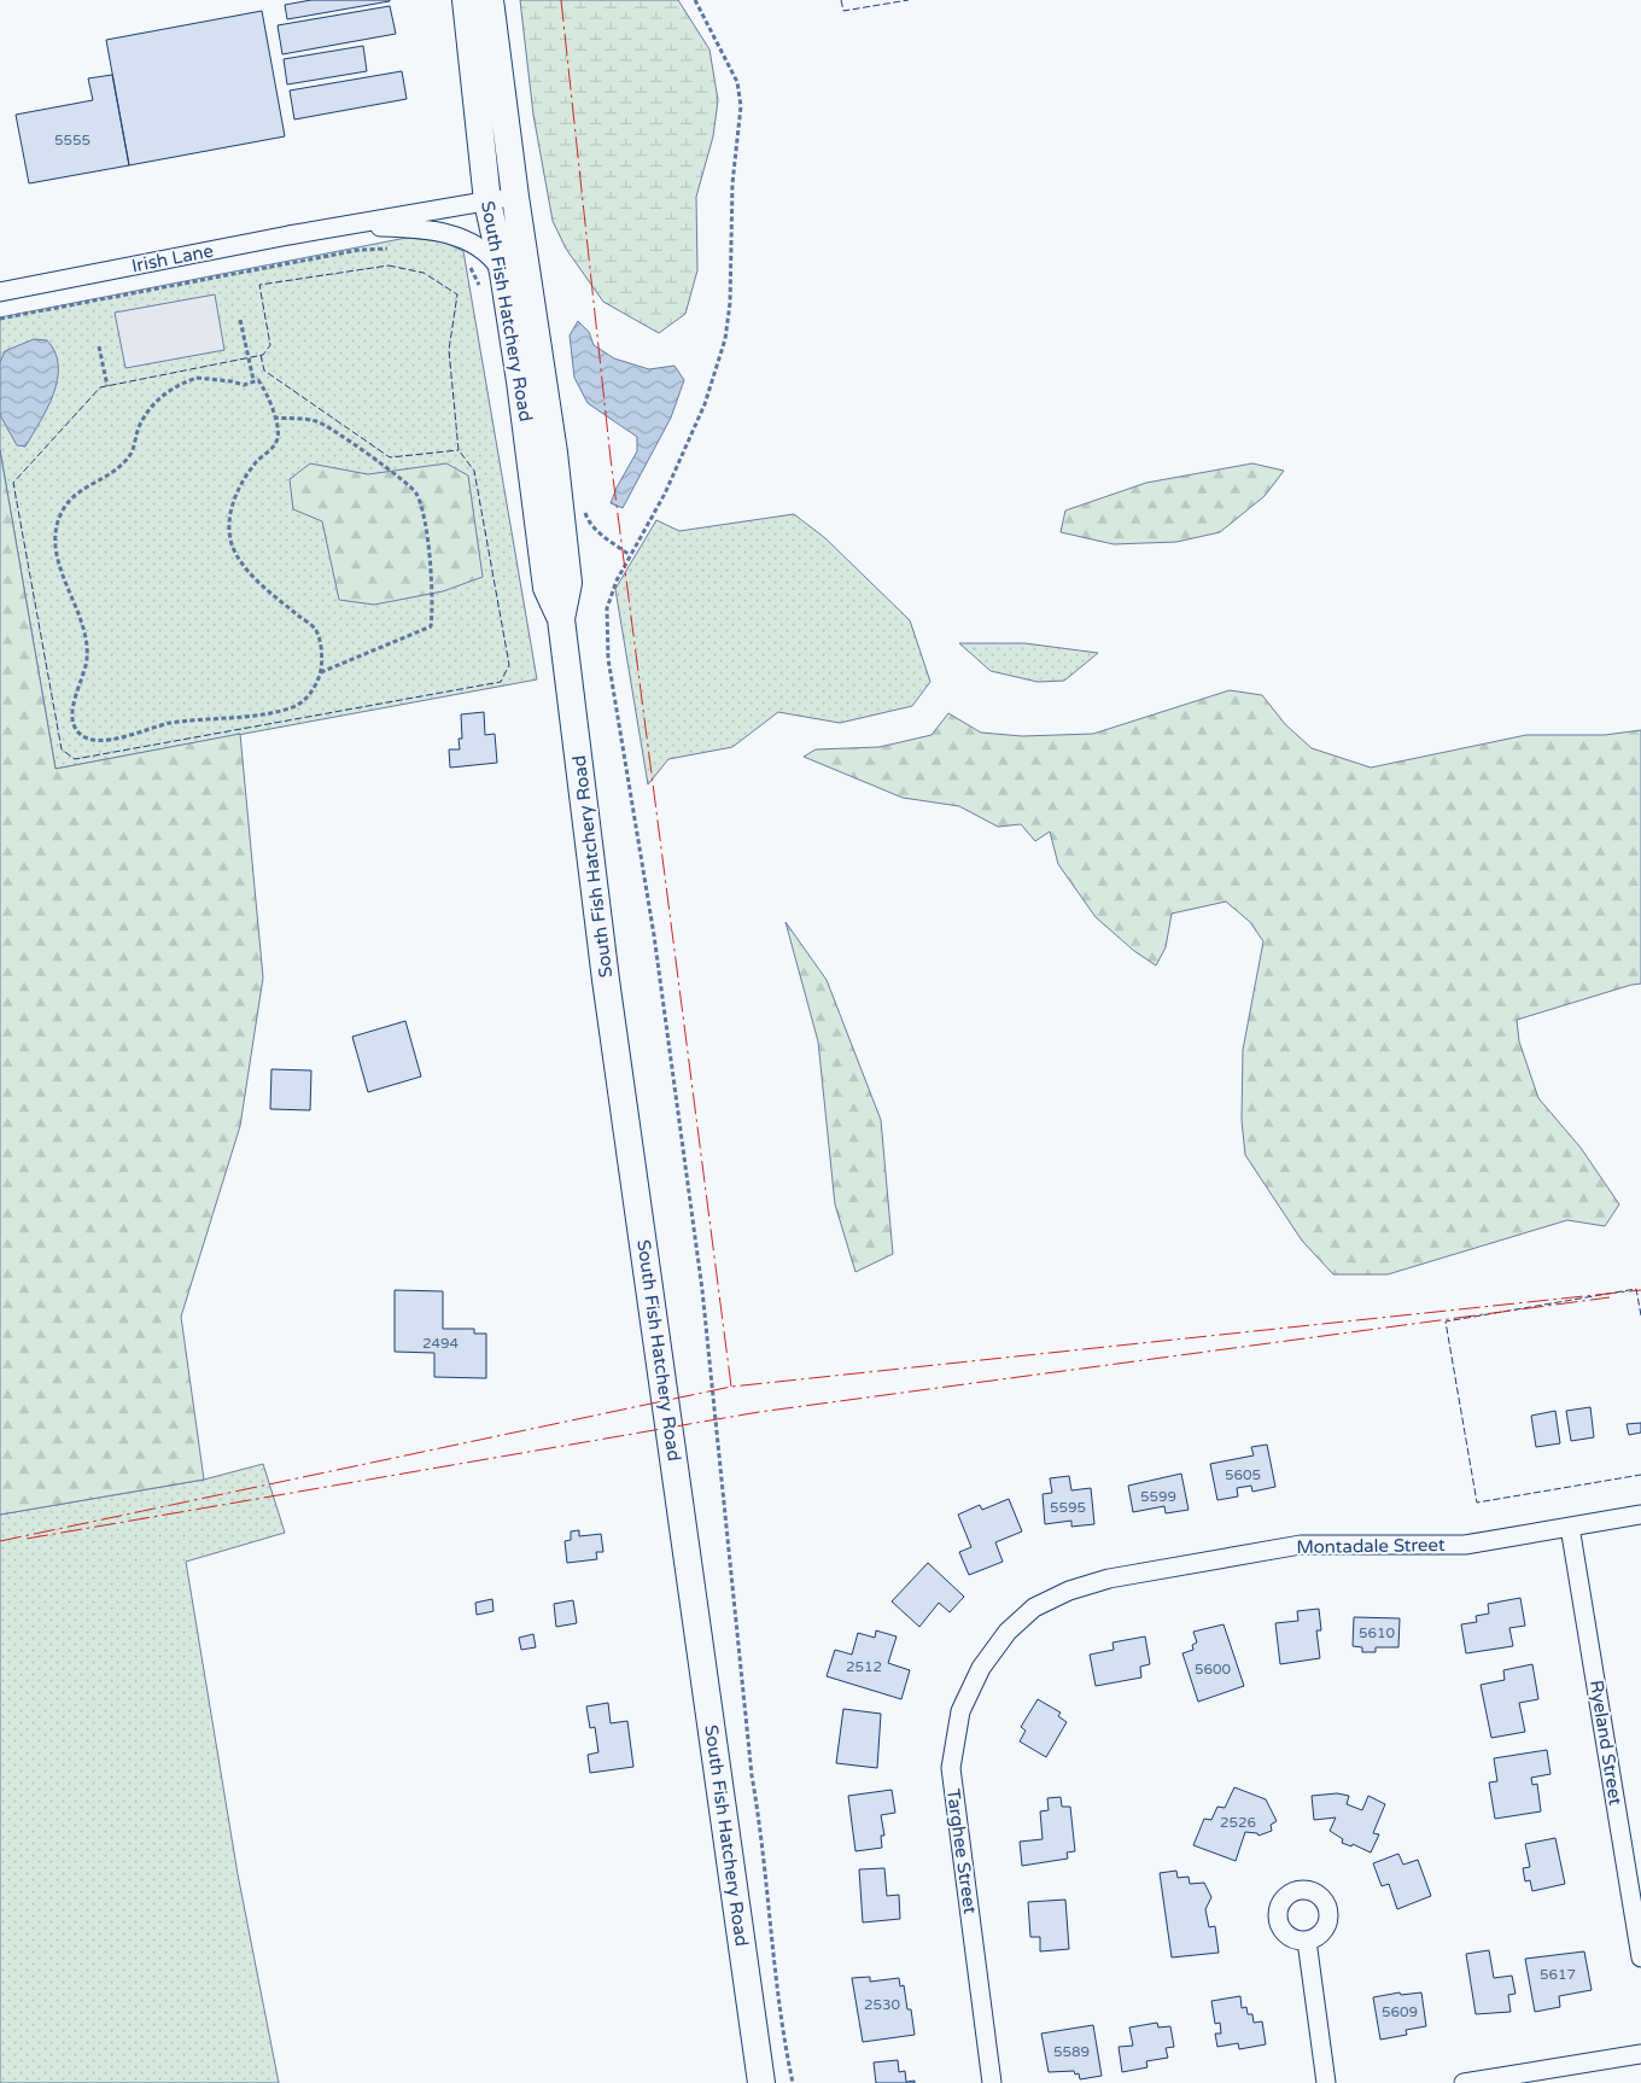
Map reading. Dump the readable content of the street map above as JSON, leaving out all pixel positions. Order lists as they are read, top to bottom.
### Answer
{
  "streets": {
    "main road": ["South Fish Hatchery Road"],
    "street": [
      "Irish Lane",
      "Montadale Street",
      "Ryeland Street",
      "Targhee Street"
    ]
  },
  "crossings": [
    ["Irish Lane", "South Fish Hatchery Road"],
    ["Montadale Street", "Ryeland Street"],
    ["Montadale Street", "Targhee Street"]
  ],
  "house_numbers": [
    "5555",
    "2494",
    "5605",
    "5599",
    "5595",
    "5610",
    "2512",
    "5600",
    "2526",
    "5617",
    "2530",
    "5609",
    "5589"
  ]
}
